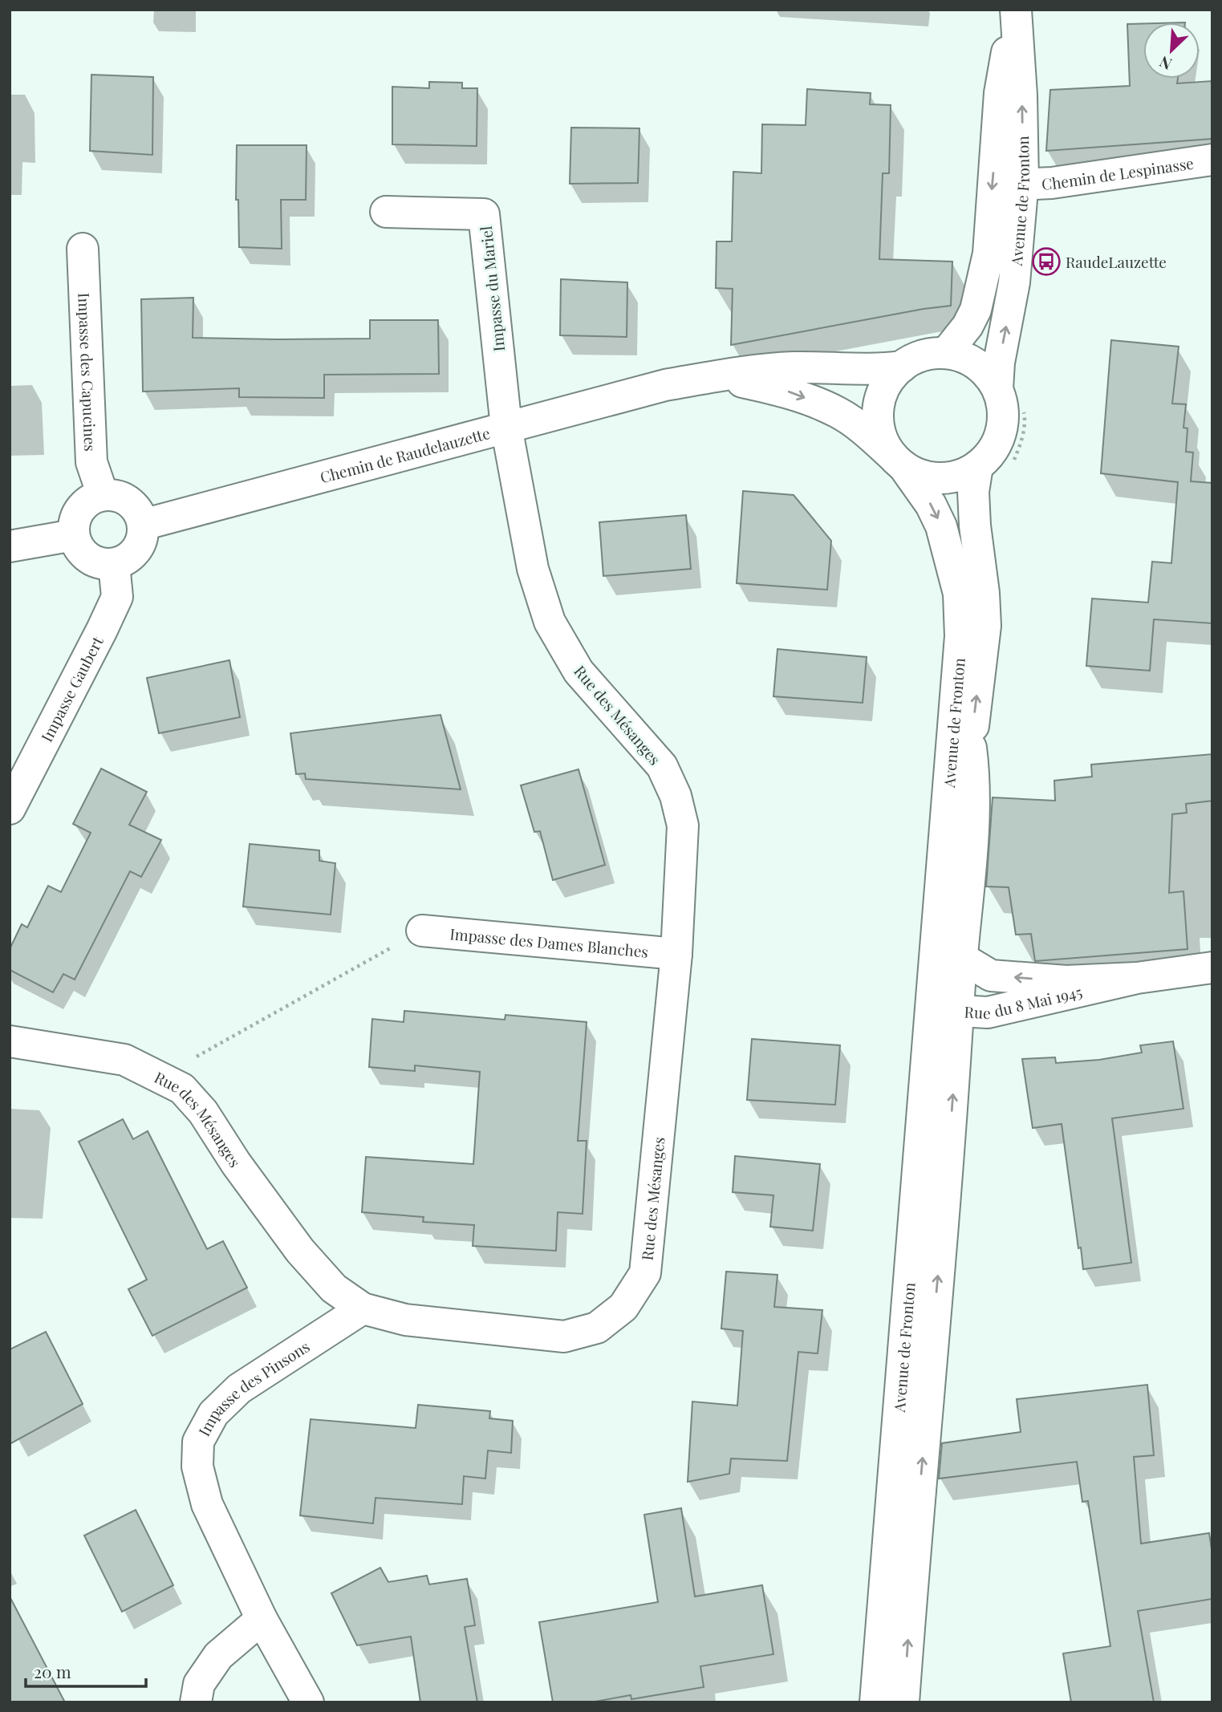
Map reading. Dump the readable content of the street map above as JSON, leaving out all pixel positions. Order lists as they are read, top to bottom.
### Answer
{
  "streets": {
    "street": [
      "Chemin de Lespinasse",
      "Avenue de Fronton",
      "Impasse du Mariel",
      "Impasse des Capucines",
      "Chemin de Raudelauzette",
      "Impasse Gaubert",
      "Rue des Mésanges",
      "Impasse des Dames Blanches",
      "Rue du 8 Mai 1945",
      "Impasse des Pinsons"
    ]
  },
  "crossings": [
    ["Chemin de Lespinasse", "Avenue de Fronton"],
    ["Avenue de Fronton", "Chemin de Raudelauzette"],
    ["Avenue de Fronton", "Rue du 8 Mai 1945"],
    ["Impasse du Mariel", "Chemin de Raudelauzette"],
    ["Impasse du Mariel", "Rue des Mésanges"],
    ["Impasse des Capucines", "Chemin de Raudelauzette"],
    ["Impasse des Capucines", "Impasse Gaubert"],
    ["Chemin de Raudelauzette", "Impasse Gaubert"],
    ["Chemin de Raudelauzette", "Rue des Mésanges"],
    ["Rue des Mésanges", "Impasse des Dames Blanches"],
    ["Rue des Mésanges", "Impasse des Pinsons"]
  ],
  "places": {
    "bus stop": ["RaudeLauzette"]
  },
  "scale_bar": "20 m",
  "north": "bottom left"
}
